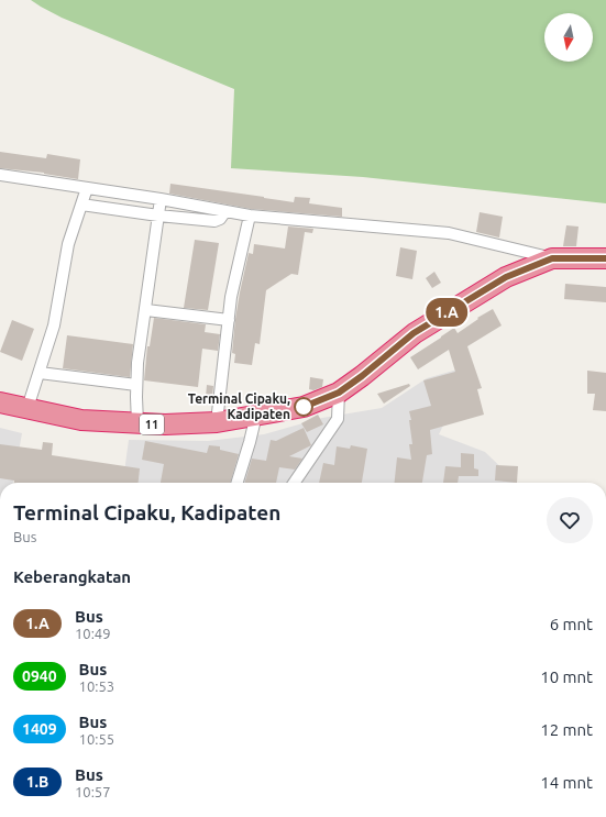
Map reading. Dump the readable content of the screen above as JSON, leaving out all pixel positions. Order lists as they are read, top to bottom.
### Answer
{
  "streets": {
    "highway": ["11"]
  },
  "places": ["Terminal Cipaku, Kadipaten"],
  "lines": ["bus line 1.A"],
  "north": "bottom",
  "page": {
    "on_map": "1.A",
    "heading": [
      ["Terminal Cipaku, Kadipaten", "Bus"],
      "Keberangkatan"
    ],
    "list": [
      {
        "mark": "1.A",
        "name": "Bus",
        "note": "10:49",
        "value": "6 mnt"
      },
      {
        "mark": "0940",
        "name": "Bus",
        "note": "10:53",
        "value": "10 mnt"
      },
      {
        "mark": "1409",
        "name": "Bus",
        "note": "10:55",
        "value": "12 mnt"
      },
      {
        "mark": "1.B",
        "name": "Bus",
        "note": "10:57",
        "value": "14 mnt"
      }
    ]
  }
}
